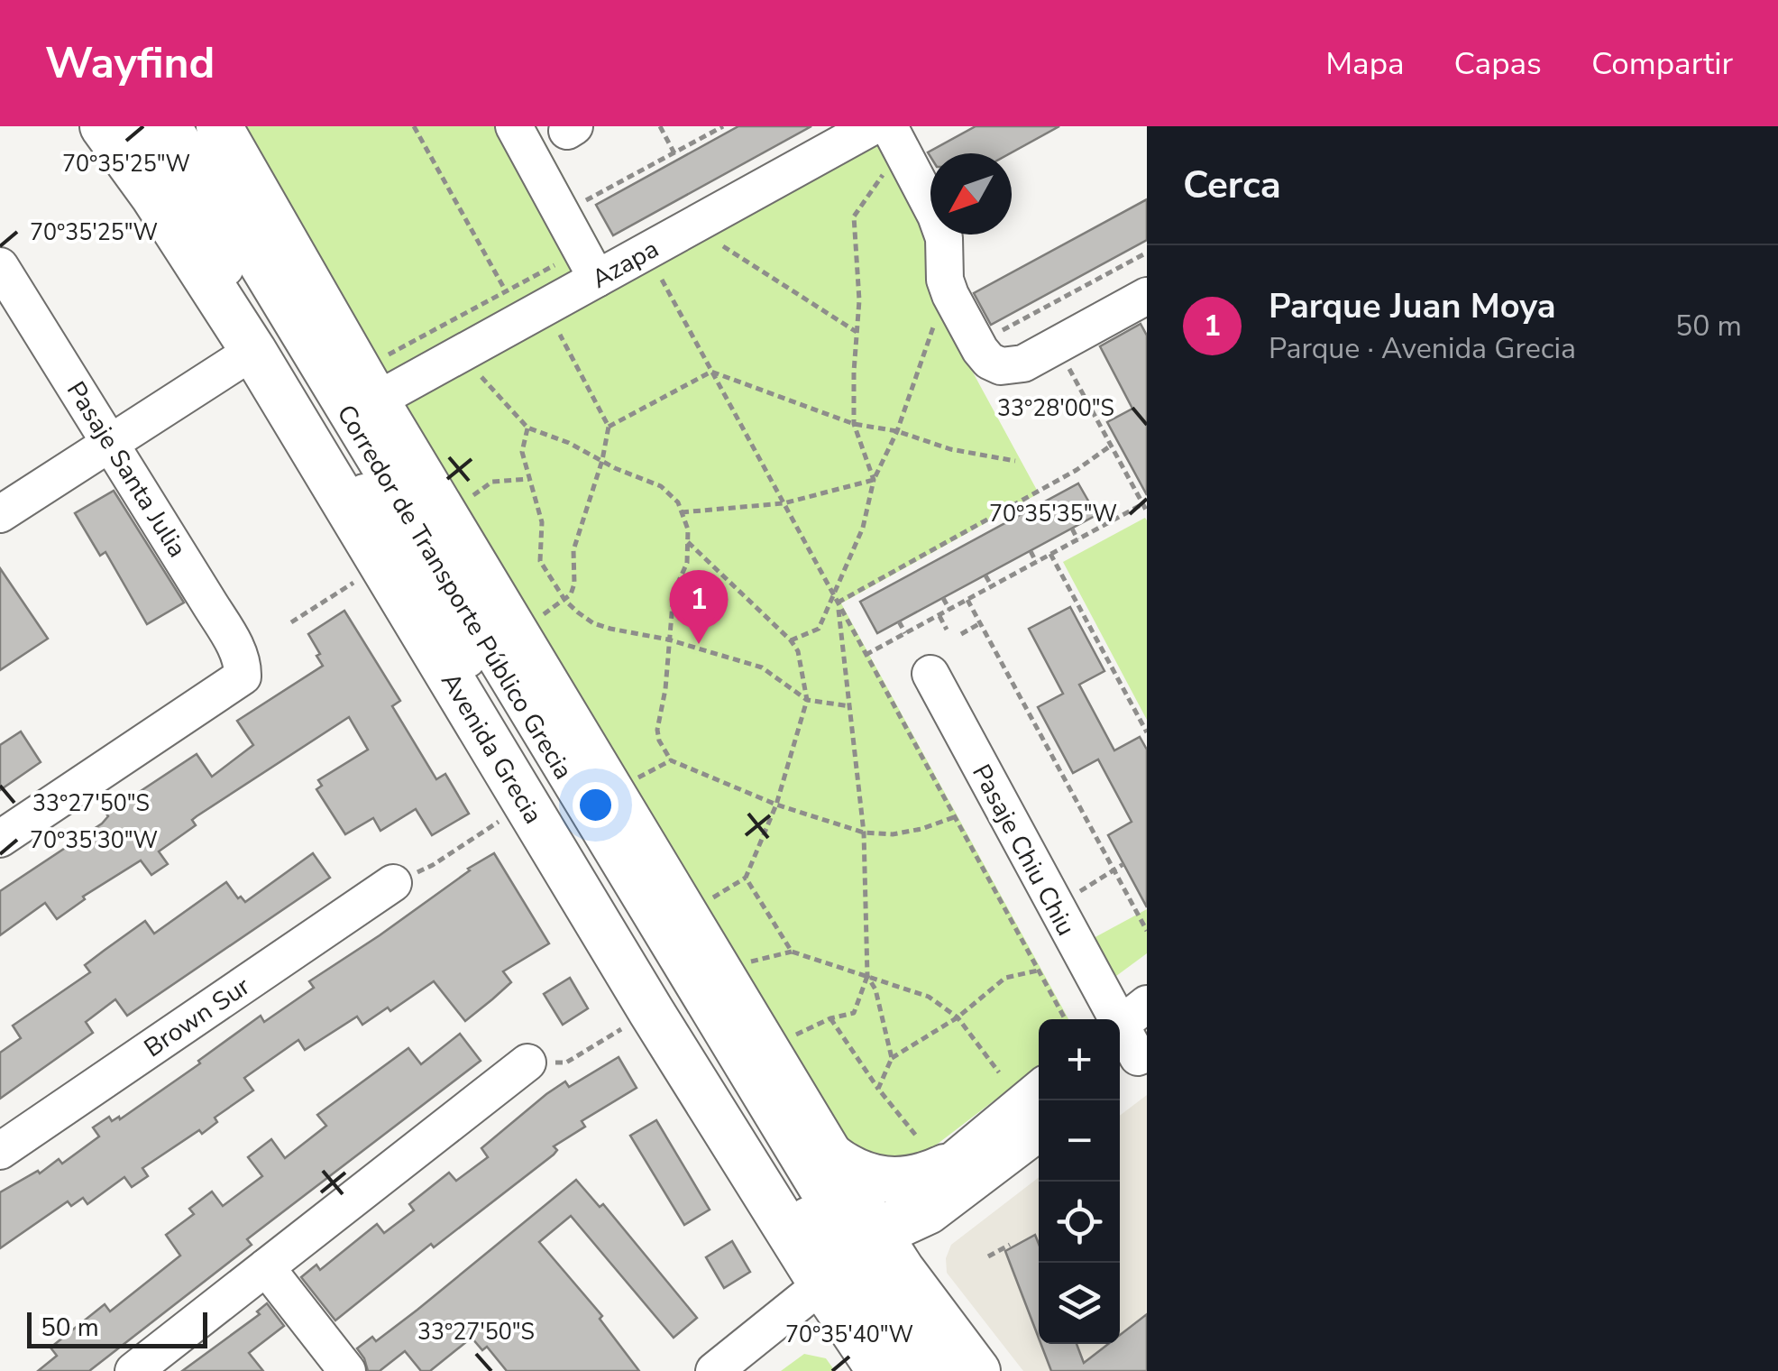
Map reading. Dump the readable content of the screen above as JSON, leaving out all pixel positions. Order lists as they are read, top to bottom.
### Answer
{
  "streets": {
    "main road": ["Avenida Grecia"],
    "street": [
      "Azapa",
      "Pasaje Santa Julia",
      "Corredor de Transporte Público Grecia",
      "Pasaje Chiu Chiu",
      "Brown Sur"
    ]
  },
  "crossings": [
    ["Azapa", "Avenida Grecia"],
    ["Corredor de Transporte Público Grecia", "Avenida Grecia"]
  ],
  "scale_bar": "50 m",
  "north": "bottom left",
  "page": {
    "header": "Wayfind",
    "nav": ["Mapa", "Capas", "Compartir"],
    "heading": "Cerca",
    "list": [
      {
        "mark": "1",
        "name": "Parque Juan Moya",
        "note": "Parque · Avenida Grecia",
        "value": "50 m"
      }
    ],
    "pins": "1",
    "map_buttons": ["+", "−"],
    "scale": "50 m"
  },
  "coordinates": [
    "70°35'25\"W",
    "33°28'00\"S",
    "70°35'35\"W",
    "33°27'50\"S",
    "70°35'30\"W",
    "70°35'40\"W"
  ]
}
